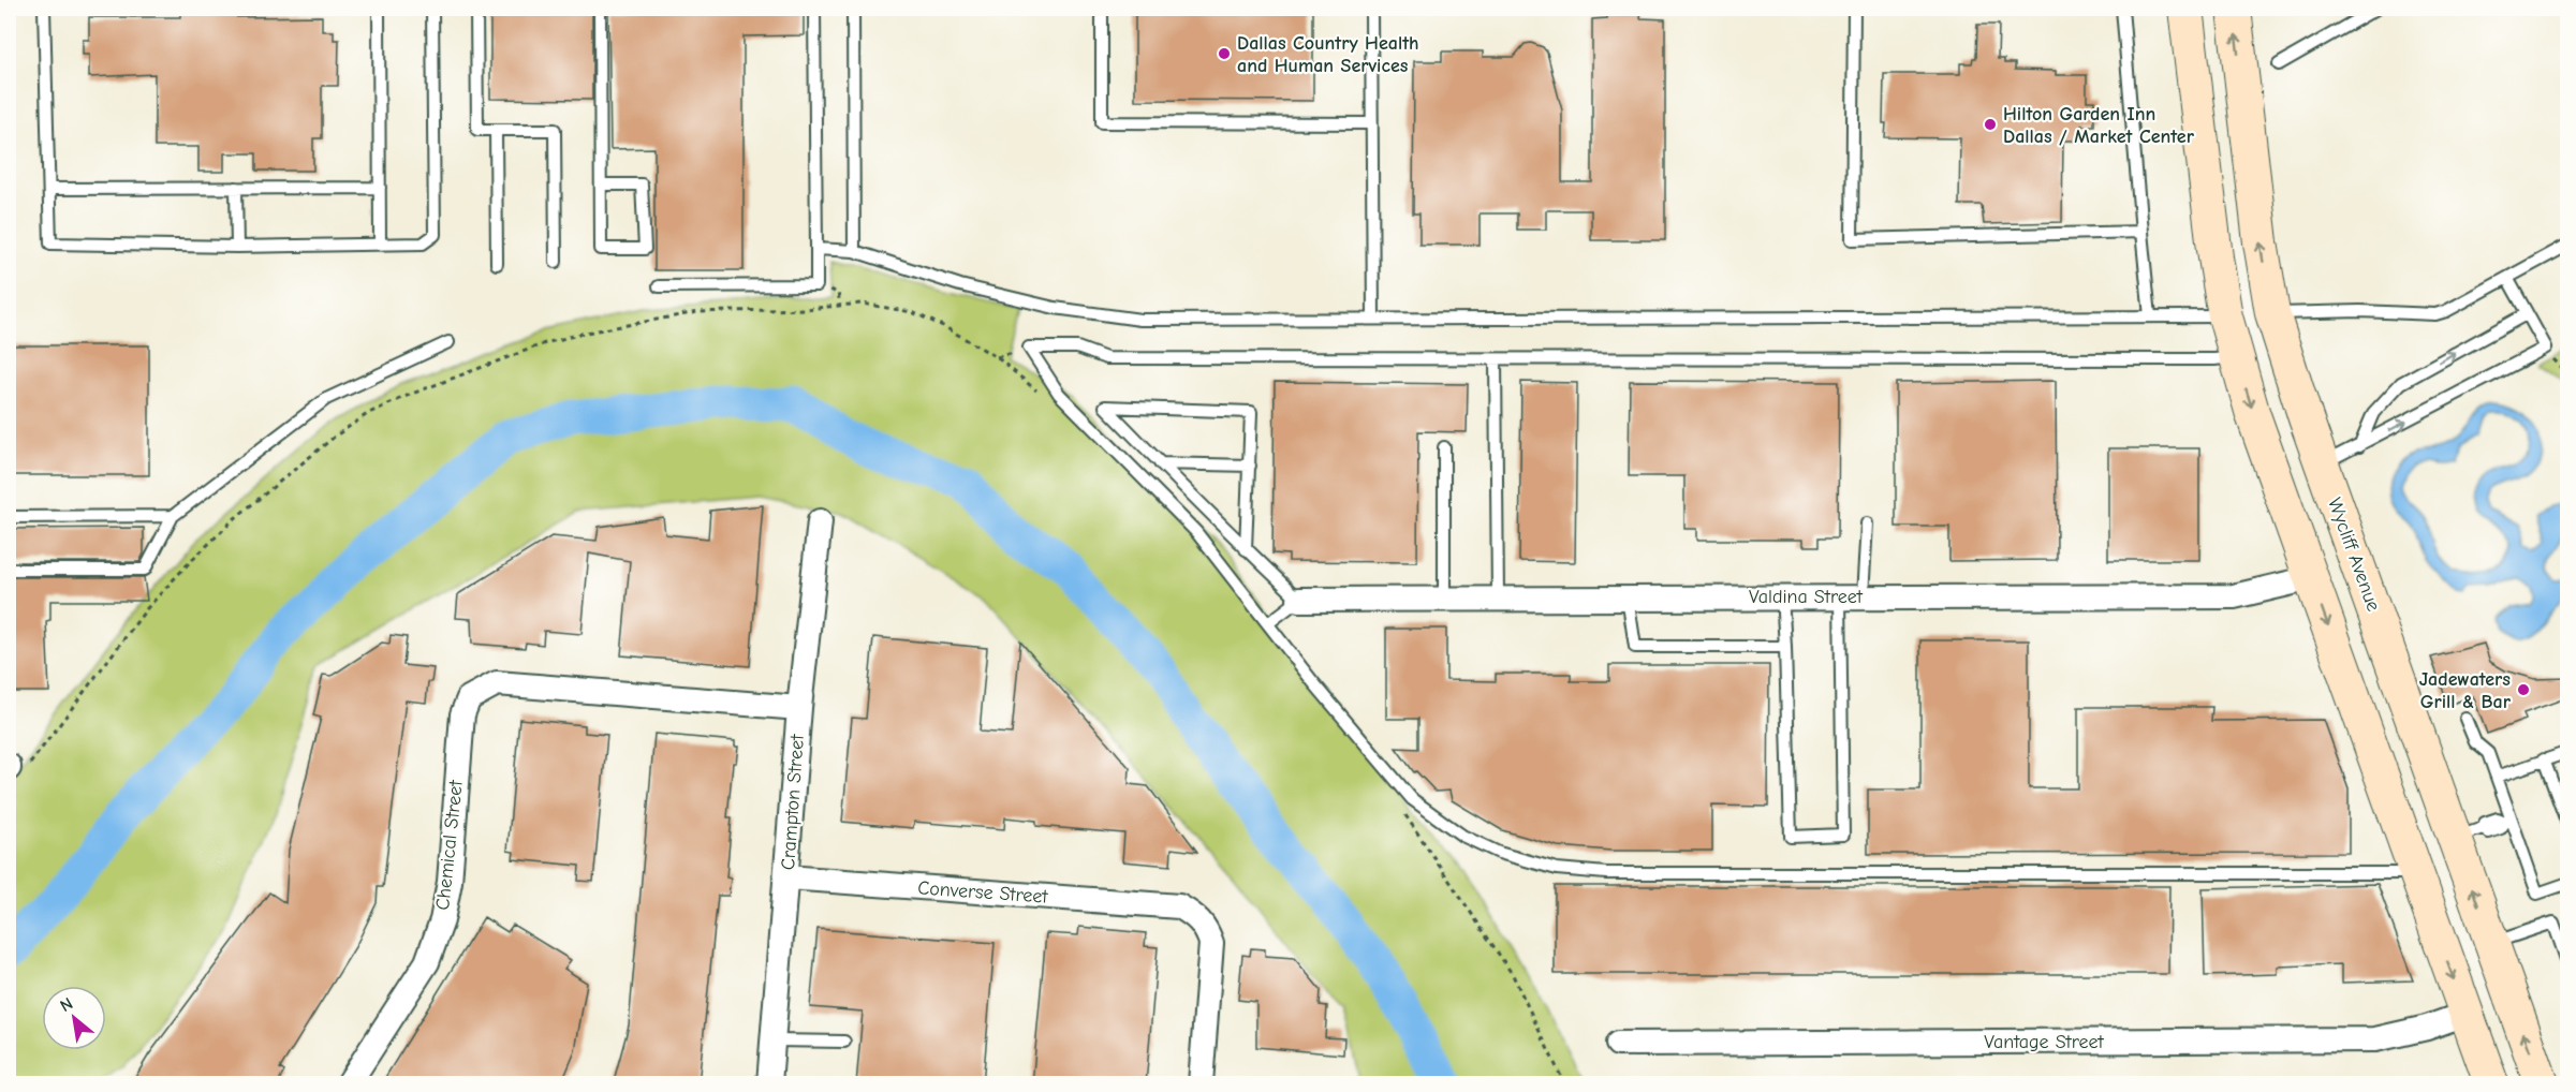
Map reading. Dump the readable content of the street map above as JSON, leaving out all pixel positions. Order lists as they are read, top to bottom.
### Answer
{
  "streets": {
    "main road": ["Wycliff Avenue"],
    "street": [
      "Valdina Street",
      "Crampton Street",
      "Chemical Street",
      "Converse Street",
      "Vantage Street"
    ]
  },
  "crossings": [
    ["Crampton Street", "Chemical Street"],
    ["Crampton Street", "Converse Street"]
  ],
  "places": ["Dallas Country Health and Human Services", "Hilton Garden Inn Dallas / Market Center", "Jadewaters Grill & Bar"],
  "north": "top left"
}
